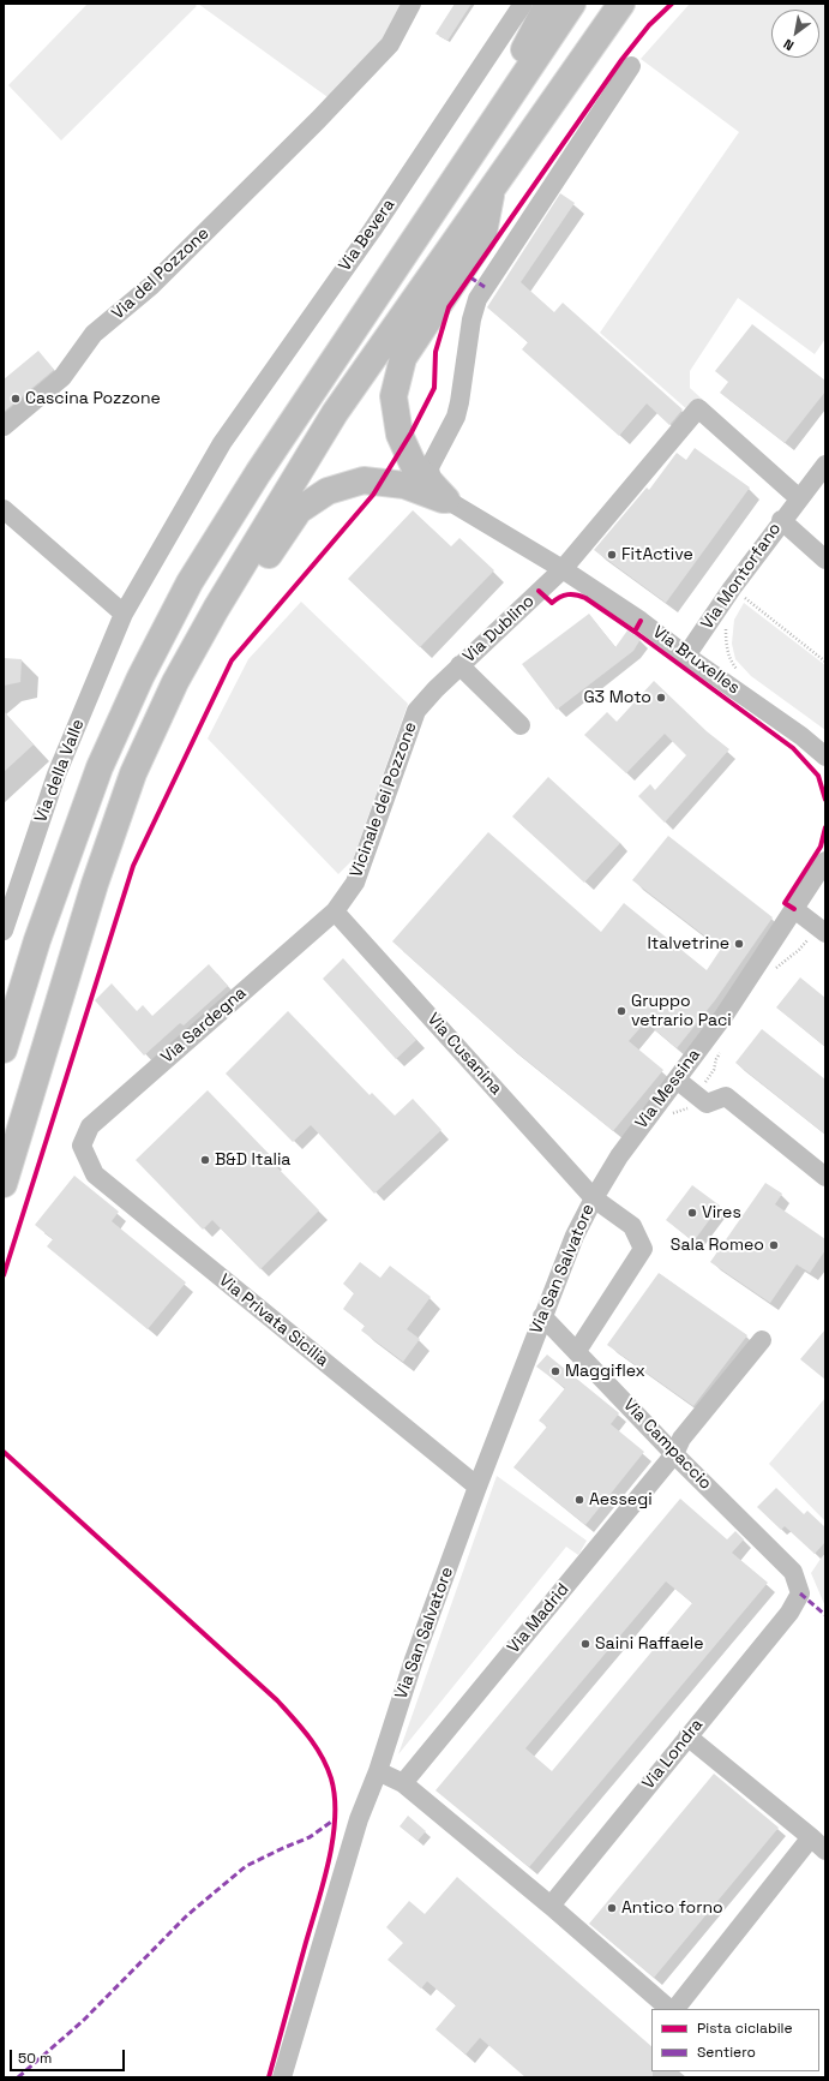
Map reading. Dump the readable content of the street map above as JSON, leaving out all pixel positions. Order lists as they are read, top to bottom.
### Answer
{
  "streets": {
    "street": [
      "Via Bevera",
      "Via del Pozzone",
      "Via Montorfano",
      "Via Dublino",
      "Via Bruxelles",
      "Via della Valle",
      "Vicinale dei Pozzone",
      "Via Sardegna",
      "Via Cusanina",
      "Via Messina",
      "Via San Salvatore",
      "Via Privata Sicilia",
      "Via Campaccio",
      "Via Madrid",
      "Via Londra"
    ]
  },
  "crossings": [
    ["Via Bevera", "Via della Valle"],
    ["Via Montorfano", "Via Bruxelles"],
    ["Via Dublino", "Via Bruxelles"],
    ["Via Dublino", "Vicinale dei Pozzone"],
    ["Vicinale dei Pozzone", "Via Sardegna"],
    ["Vicinale dei Pozzone", "Via Cusanina"],
    ["Via Sardegna", "Via Cusanina"],
    ["Via Sardegna", "Via Privata Sicilia"],
    ["Via Cusanina", "Via Messina"],
    ["Via Cusanina", "Via San Salvatore"],
    ["Via Cusanina", "Via Campaccio"],
    ["Via Messina", "Via San Salvatore"],
    ["Via San Salvatore", "Via Privata Sicilia"],
    ["Via San Salvatore", "Via Campaccio"],
    ["Via Campaccio", "Via Madrid"],
    ["Via Campaccio", "Via Londra"]
  ],
  "places": [
    "Cascina Pozzone",
    "FitActive",
    "G3 Moto",
    "Italvetrine",
    "Gruppo vetrario Paci",
    "B&D Italia",
    "Vires",
    "Sala Romeo",
    "Maggiflex",
    "Aessegi",
    "Saini Raffaele",
    "Antico forno"
  ],
  "legend": ["Pista ciclabile", "Sentiero"],
  "scale_bar": "50 m",
  "north": "bottom left"
}
